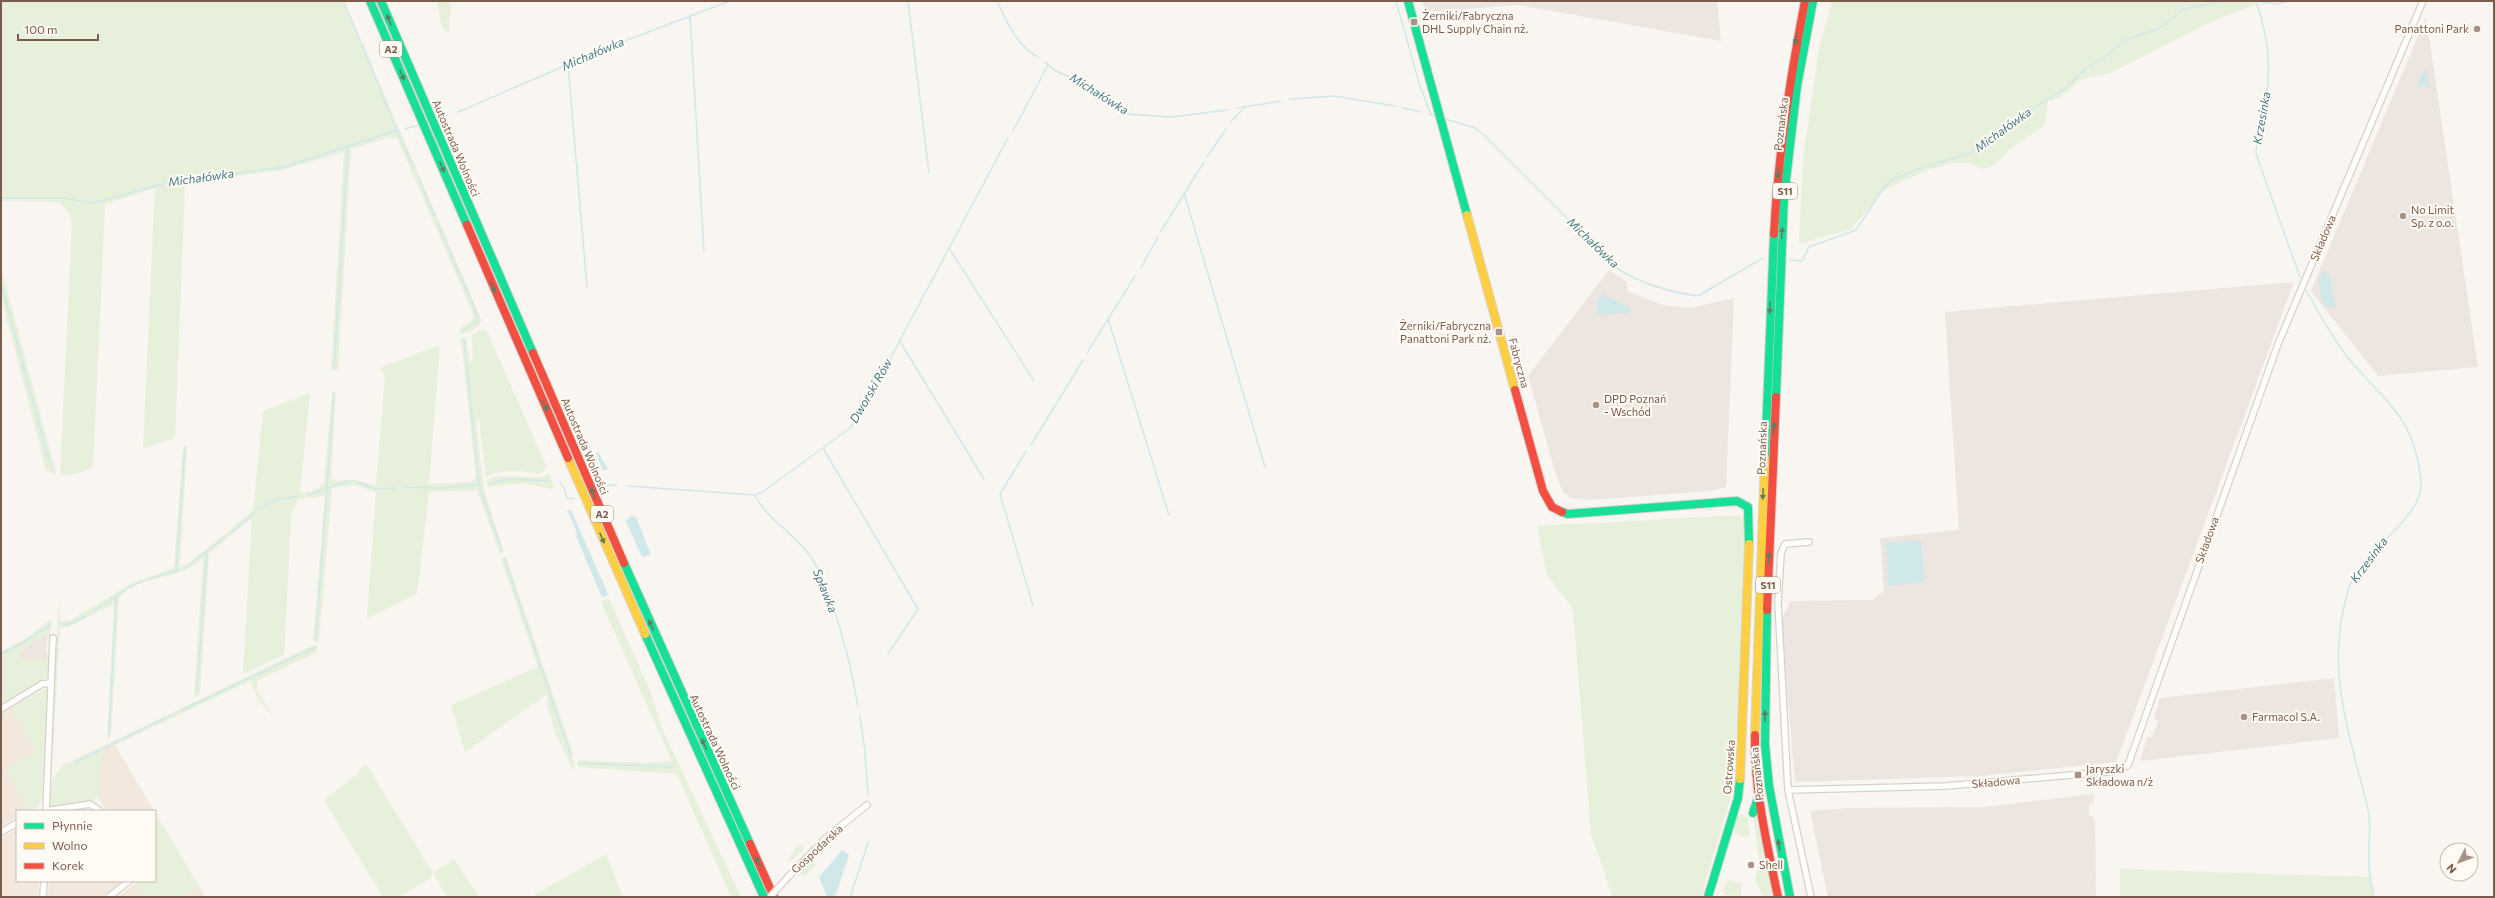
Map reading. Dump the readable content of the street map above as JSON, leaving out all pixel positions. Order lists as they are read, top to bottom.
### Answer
{
  "streets": {
    "main road": [
      "A2",
      "Poznańska",
      "Autostrada Wolności",
      "S11",
      "Fabryczna",
      "Ostrowska"
    ],
    "street": ["Składowa", "Gospodarska"]
  },
  "crossings": [
    ["Fabryczna", "Ostrowska"]
  ],
  "water": [
    "Michałówka",
    "Krzesinka",
    "Dworski Rów",
    "Spławka"
  ],
  "places": {
    "transit": ["Żerniki/Fabryczna DHL Supply Chain nż.", "Żerniki/Fabryczna Panattoni Park nż.", "Jaryszki Składowa n/ż"],
    "other": [
      "Panattoni Park",
      "No Limit Sp. z o.o.",
      "DPD Poznań - Wschód",
      "Farmacol S.A.",
      "Shell"
    ]
  },
  "legend": ["Płynnie", "Wolno", "Korek"],
  "scale_bar": "100 m",
  "north": "bottom left"
}
